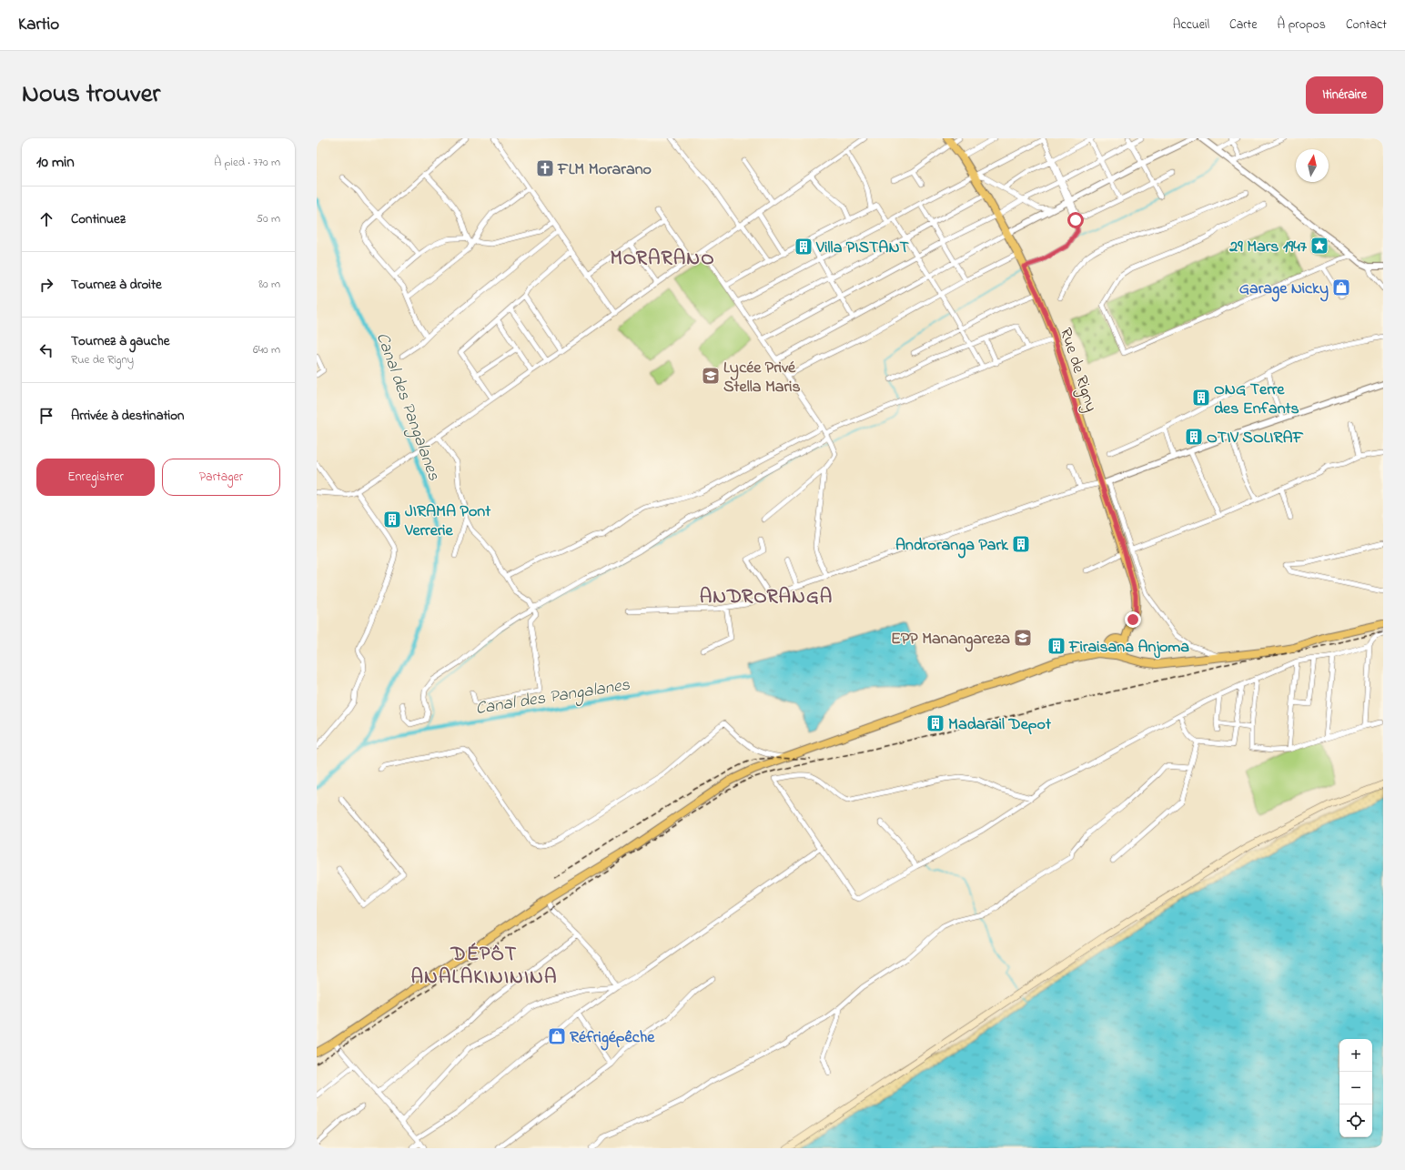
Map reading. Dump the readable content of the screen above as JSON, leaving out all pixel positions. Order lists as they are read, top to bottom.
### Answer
{
  "streets": {
    "main road": ["Rue de Rigny"]
  },
  "districts": ["MORARANO", "ANDRORANGA", "DÉPÔT ANALAKINININA"],
  "water": ["Canal des Pangalanes"],
  "places": {
    "church": ["FLM Morarano"],
    "place": ["29 Mars 1947"],
    "building": [
      "Villa PISTANT",
      "ONG Terre des Enfants",
      "OTIV SOLIRAF",
      "JIRAMA Pont Verrerie",
      "Androranga Park",
      "Firaisana Anjoma",
      "Madarail Depot"
    ],
    "shop": ["Garage Nicky", "Réfrigépêche"],
    "school or university": ["Lycée Privé Stella Maris", "EPP Manangareza"]
  },
  "north": "top",
  "page": {
    "header": "Kartio",
    "nav": [
      "Accueil",
      "Carte",
      "À propos",
      "Contact"
    ],
    "title": "Nous trouver",
    "buttons": [
      "Itinéraire",
      ["Enregistrer", "Partager"]
    ],
    "heading": ["10 min", "À pied · 770 m"],
    "list": [
      ["Continuez", "50 m"],
      ["Tournez à droite", "80 m"],
      ["Tournez à gauche", "Rue de Rigny", "640 m"],
      "Arrivée à destination"
    ],
    "map_buttons": ["+", "−"]
  }
}
